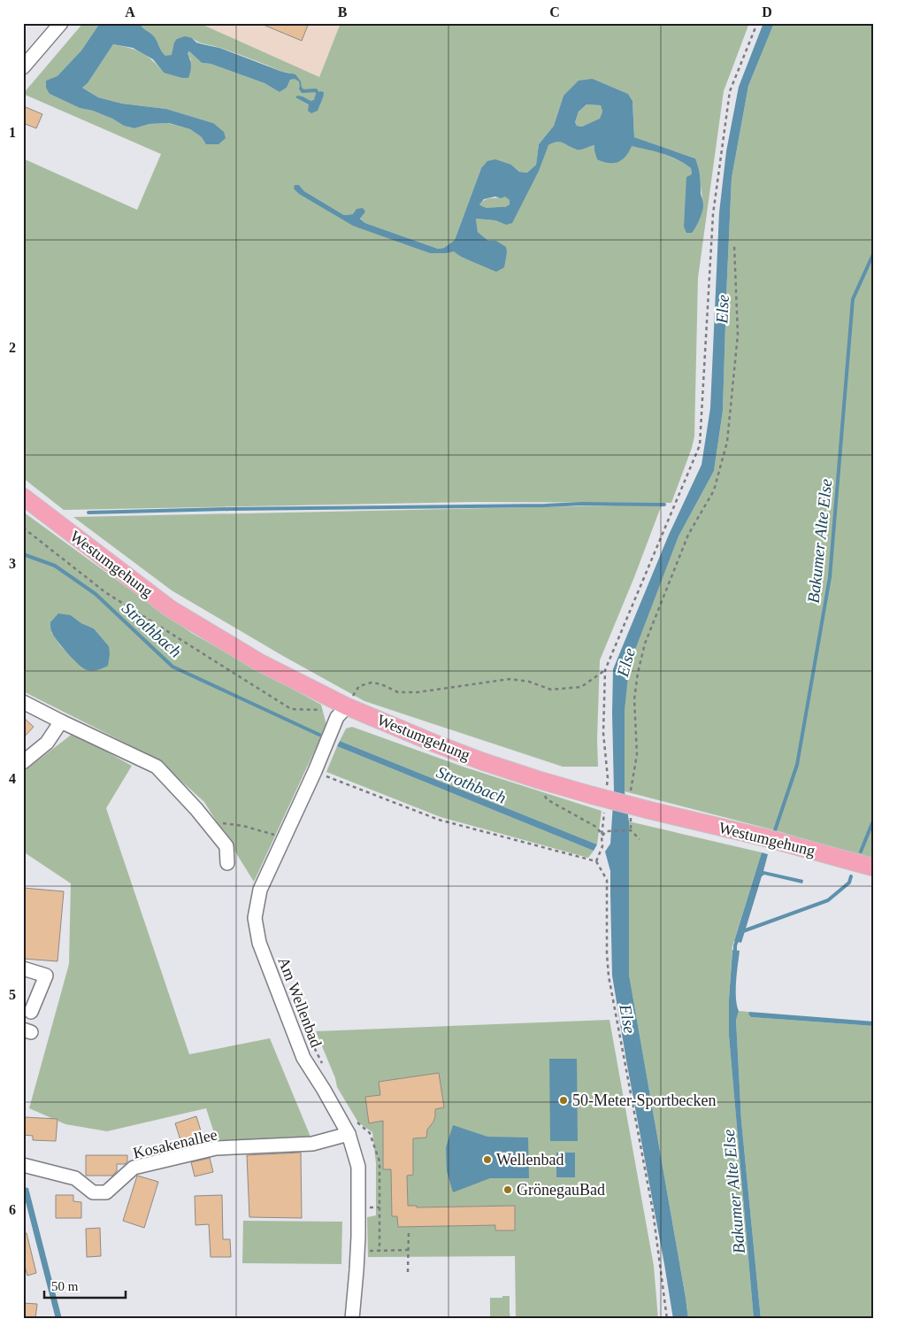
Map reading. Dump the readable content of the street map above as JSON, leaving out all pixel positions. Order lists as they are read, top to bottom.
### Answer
{
  "streets": {
    "main road": ["Westumgehung"],
    "street": ["Am Wellenbad", "Kosakenallee"]
  },
  "crossings": [
    ["Westumgehung", "Am Wellenbad"],
    ["Am Wellenbad", "Kosakenallee"]
  ],
  "water": ["Else", "Bakumer Alte Else", "Strothbach"],
  "places": ["50-Meter-Sportbecken", "Wellenbad", "GrönegauBad"],
  "scale_bar": "50 m",
  "grid": {
    "columns": [
      "A",
      "B",
      "C",
      "D"
    ],
    "rows": [
      "1",
      "2",
      "3",
      "4",
      "5",
      "6"
    ]
  }
}
